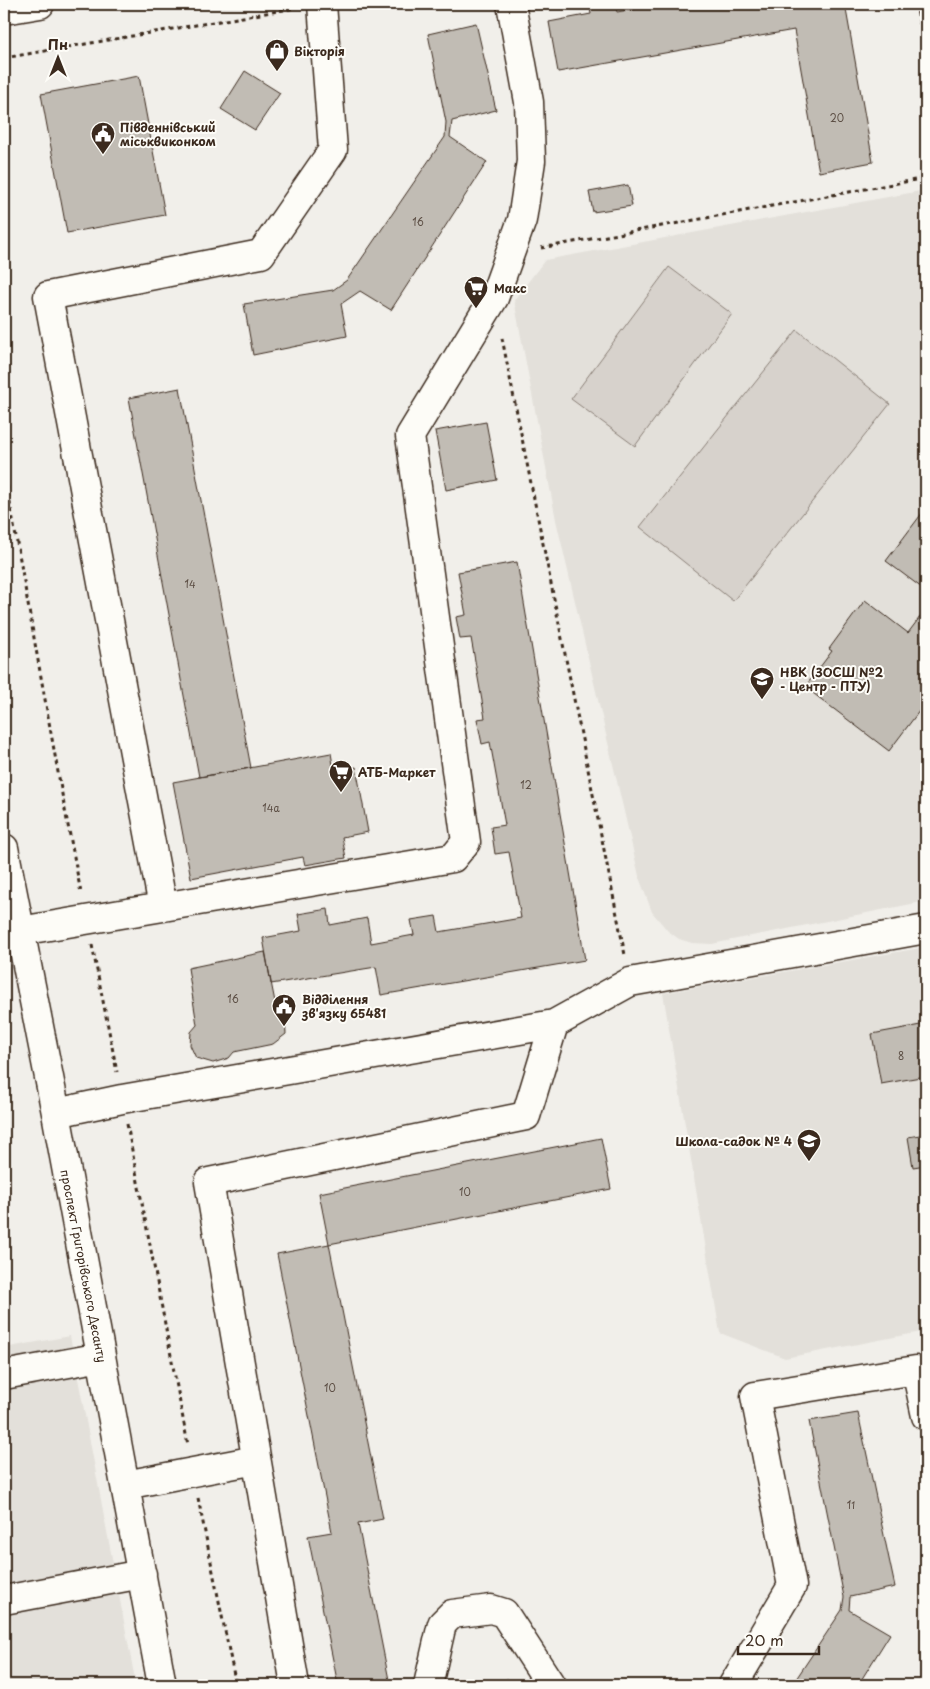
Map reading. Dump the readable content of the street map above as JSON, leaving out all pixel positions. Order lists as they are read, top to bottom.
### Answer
{
  "streets": {
    "street": ["проспект Григорівського Десанту"]
  },
  "places": {
    "shop": ["Вікторія"],
    "public building": ["Південнівський міськвиконком", "Відділення зв'язку 65481"],
    "supermarket": ["Макс", "АТБ-Маркет"],
    "school or university": ["НВК (ЗОСШ №2 - Центр - ПТУ)", "Школа-садок № 4"]
  },
  "house_numbers": [
    "20",
    "16",
    "14",
    "12",
    "14а",
    "16",
    "8",
    "10",
    "10",
    "11"
  ],
  "scale_bar": "20 m",
  "north": "top"
}
